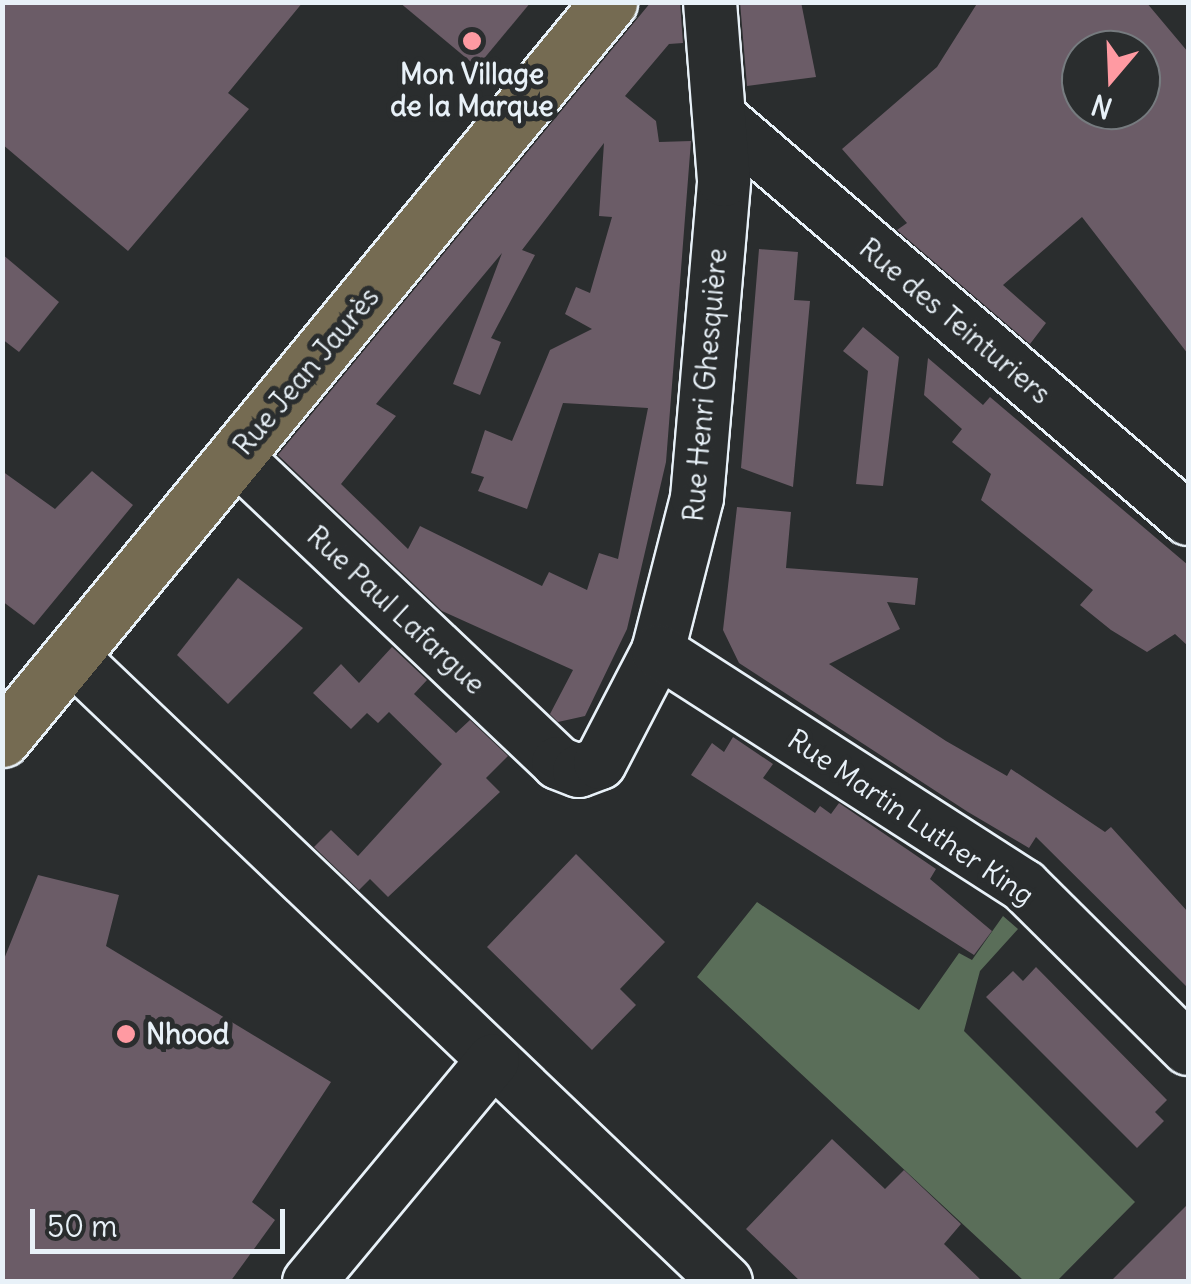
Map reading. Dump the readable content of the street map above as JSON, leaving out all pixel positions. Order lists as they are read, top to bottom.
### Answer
{
  "streets": {
    "main road": ["Rue Jean Jaurès"],
    "street": [
      "Rue des Teinturiers",
      "Rue Henri Ghesquière",
      "Rue Paul Lafargue",
      "Rue Martin Luther King"
    ]
  },
  "crossings": [
    ["Rue des Teinturiers", "Rue Henri Ghesquière"],
    ["Rue Jean Jaurès", "Rue Paul Lafargue"],
    ["Rue Henri Ghesquière", "Rue Paul Lafargue"],
    ["Rue Henri Ghesquière", "Rue Martin Luther King"]
  ],
  "places": ["Mon Village de la Marque", "Nhood"],
  "scale_bar": "50 m",
  "north": "bottom"
}
